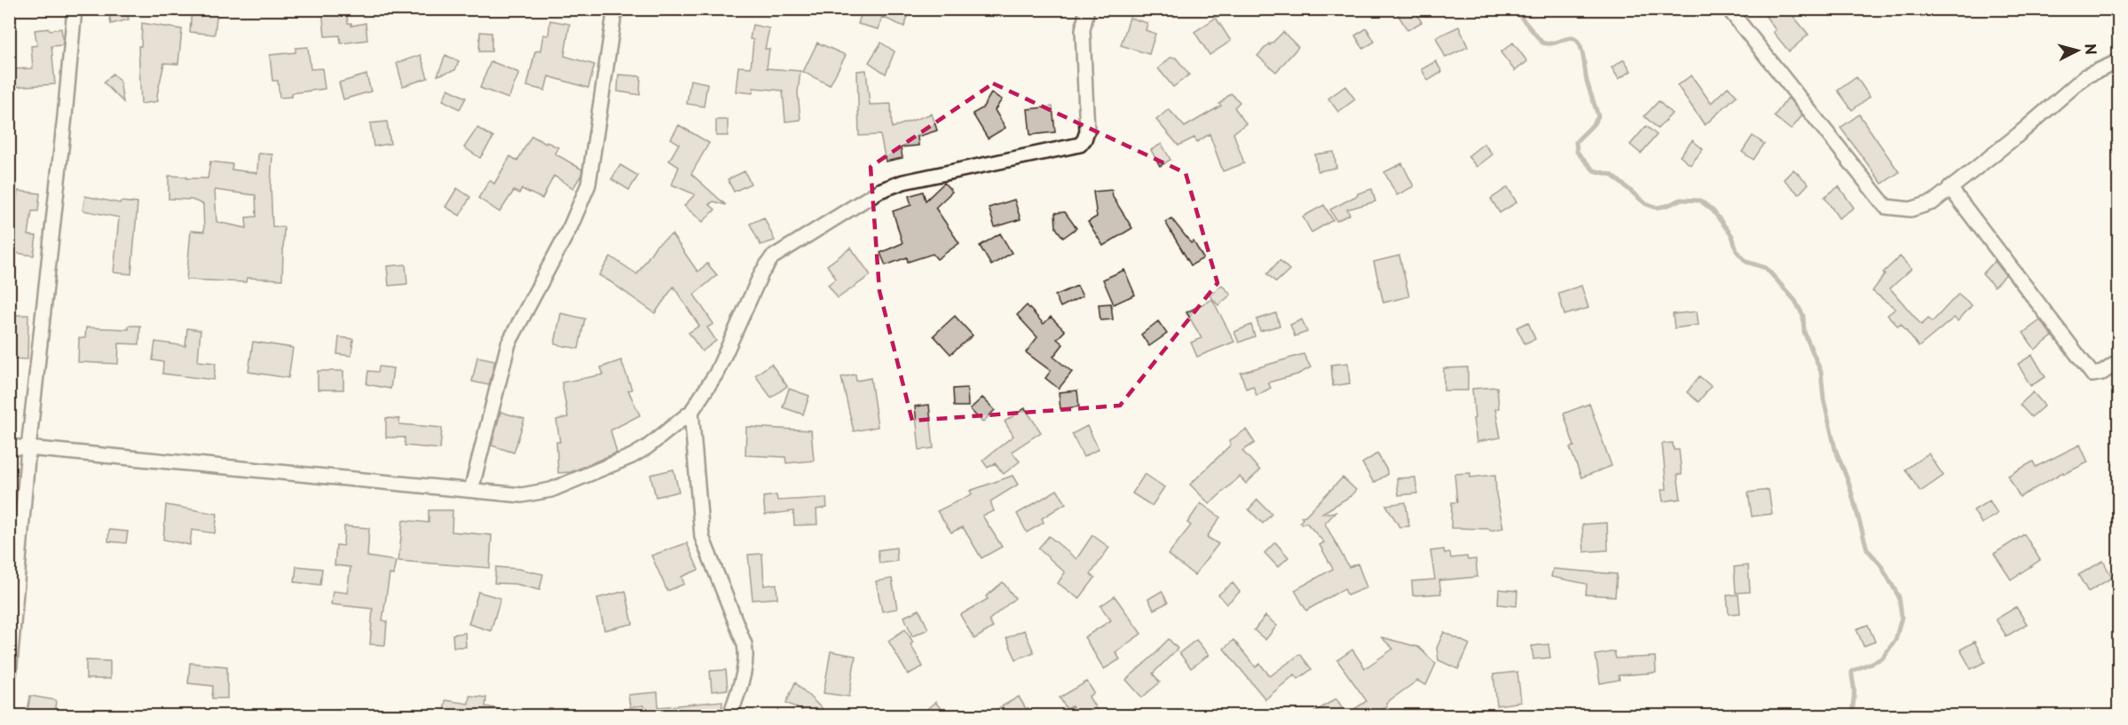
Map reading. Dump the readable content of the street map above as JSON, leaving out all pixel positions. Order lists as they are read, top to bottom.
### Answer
{
  "north": "right"
}
